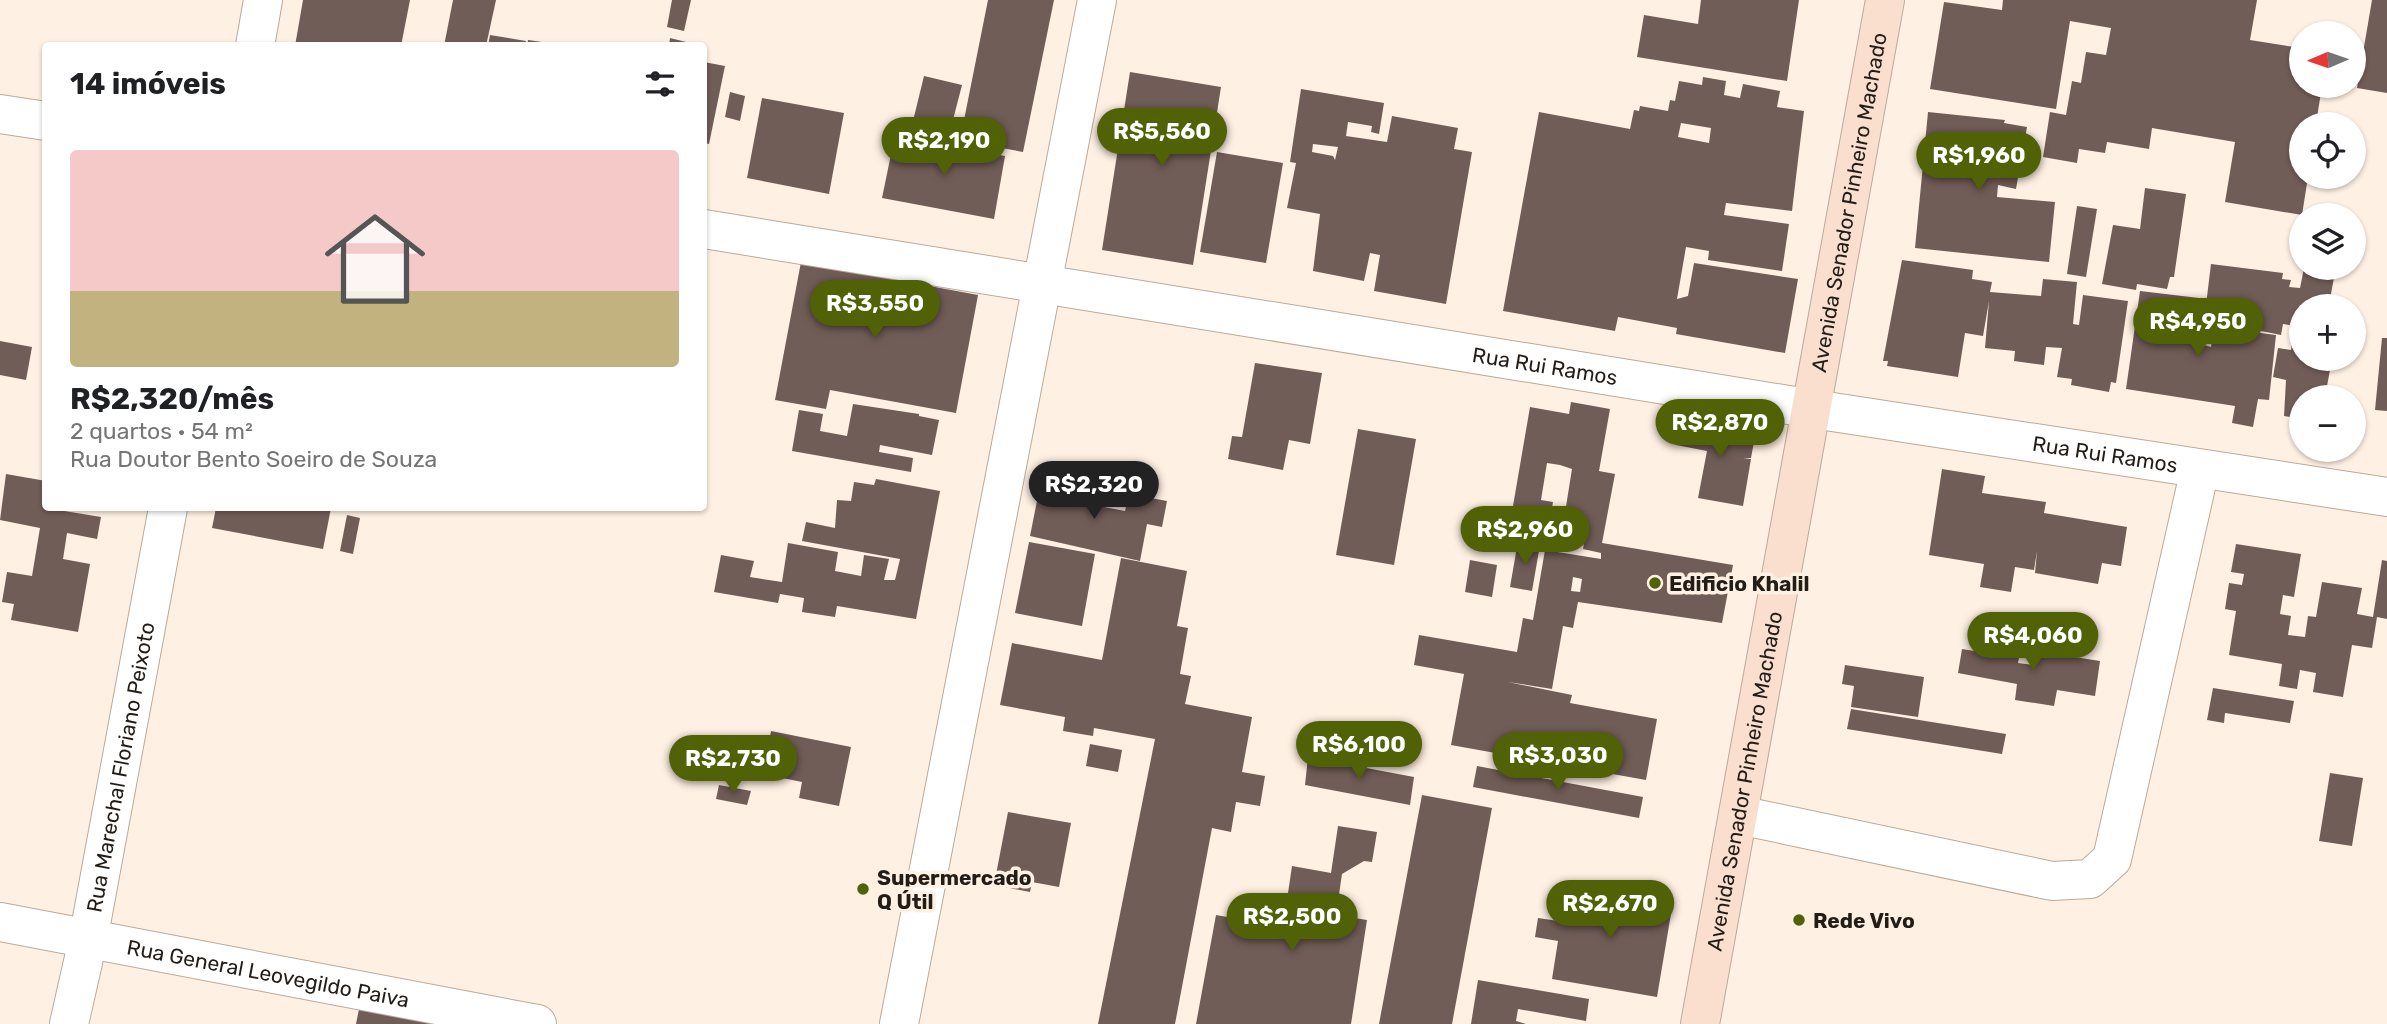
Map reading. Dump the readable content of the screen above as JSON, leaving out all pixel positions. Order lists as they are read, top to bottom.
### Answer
{
  "streets": {
    "main road": ["Avenida Senador Pinheiro Machado"],
    "street": ["Rua Rui Ramos", "Rua Marechal Floriano Peixoto", "Rua General Leovegildo Paiva"]
  },
  "crossings": [
    ["Avenida Senador Pinheiro Machado", "Rua Rui Ramos"],
    ["Rua Marechal Floriano Peixoto", "Rua General Leovegildo Paiva"]
  ],
  "places": ["Edificio Khalil", "Supermercado Q Útil", "Rede Vivo"],
  "north": "left",
  "page": {
    "map_buttons": ["+", "−"],
    "heading": "14 imóveis",
    "price": [
      "R$5,560",
      "R$2,190",
      "R$1,960",
      "R$3,550",
      "R$4,950",
      "R$2,870",
      "R$2,320",
      "R$2,960",
      "R$4,060",
      "R$6,100",
      "R$3,030",
      "R$2,730",
      "R$2,670",
      "R$2,500"
    ],
    "list": [
      {
        "name": "R$2,320/mês",
        "note": "2 quartos · 54 m² · Rua Doutor Bento Soeiro de Souza"
      }
    ]
  }
}
